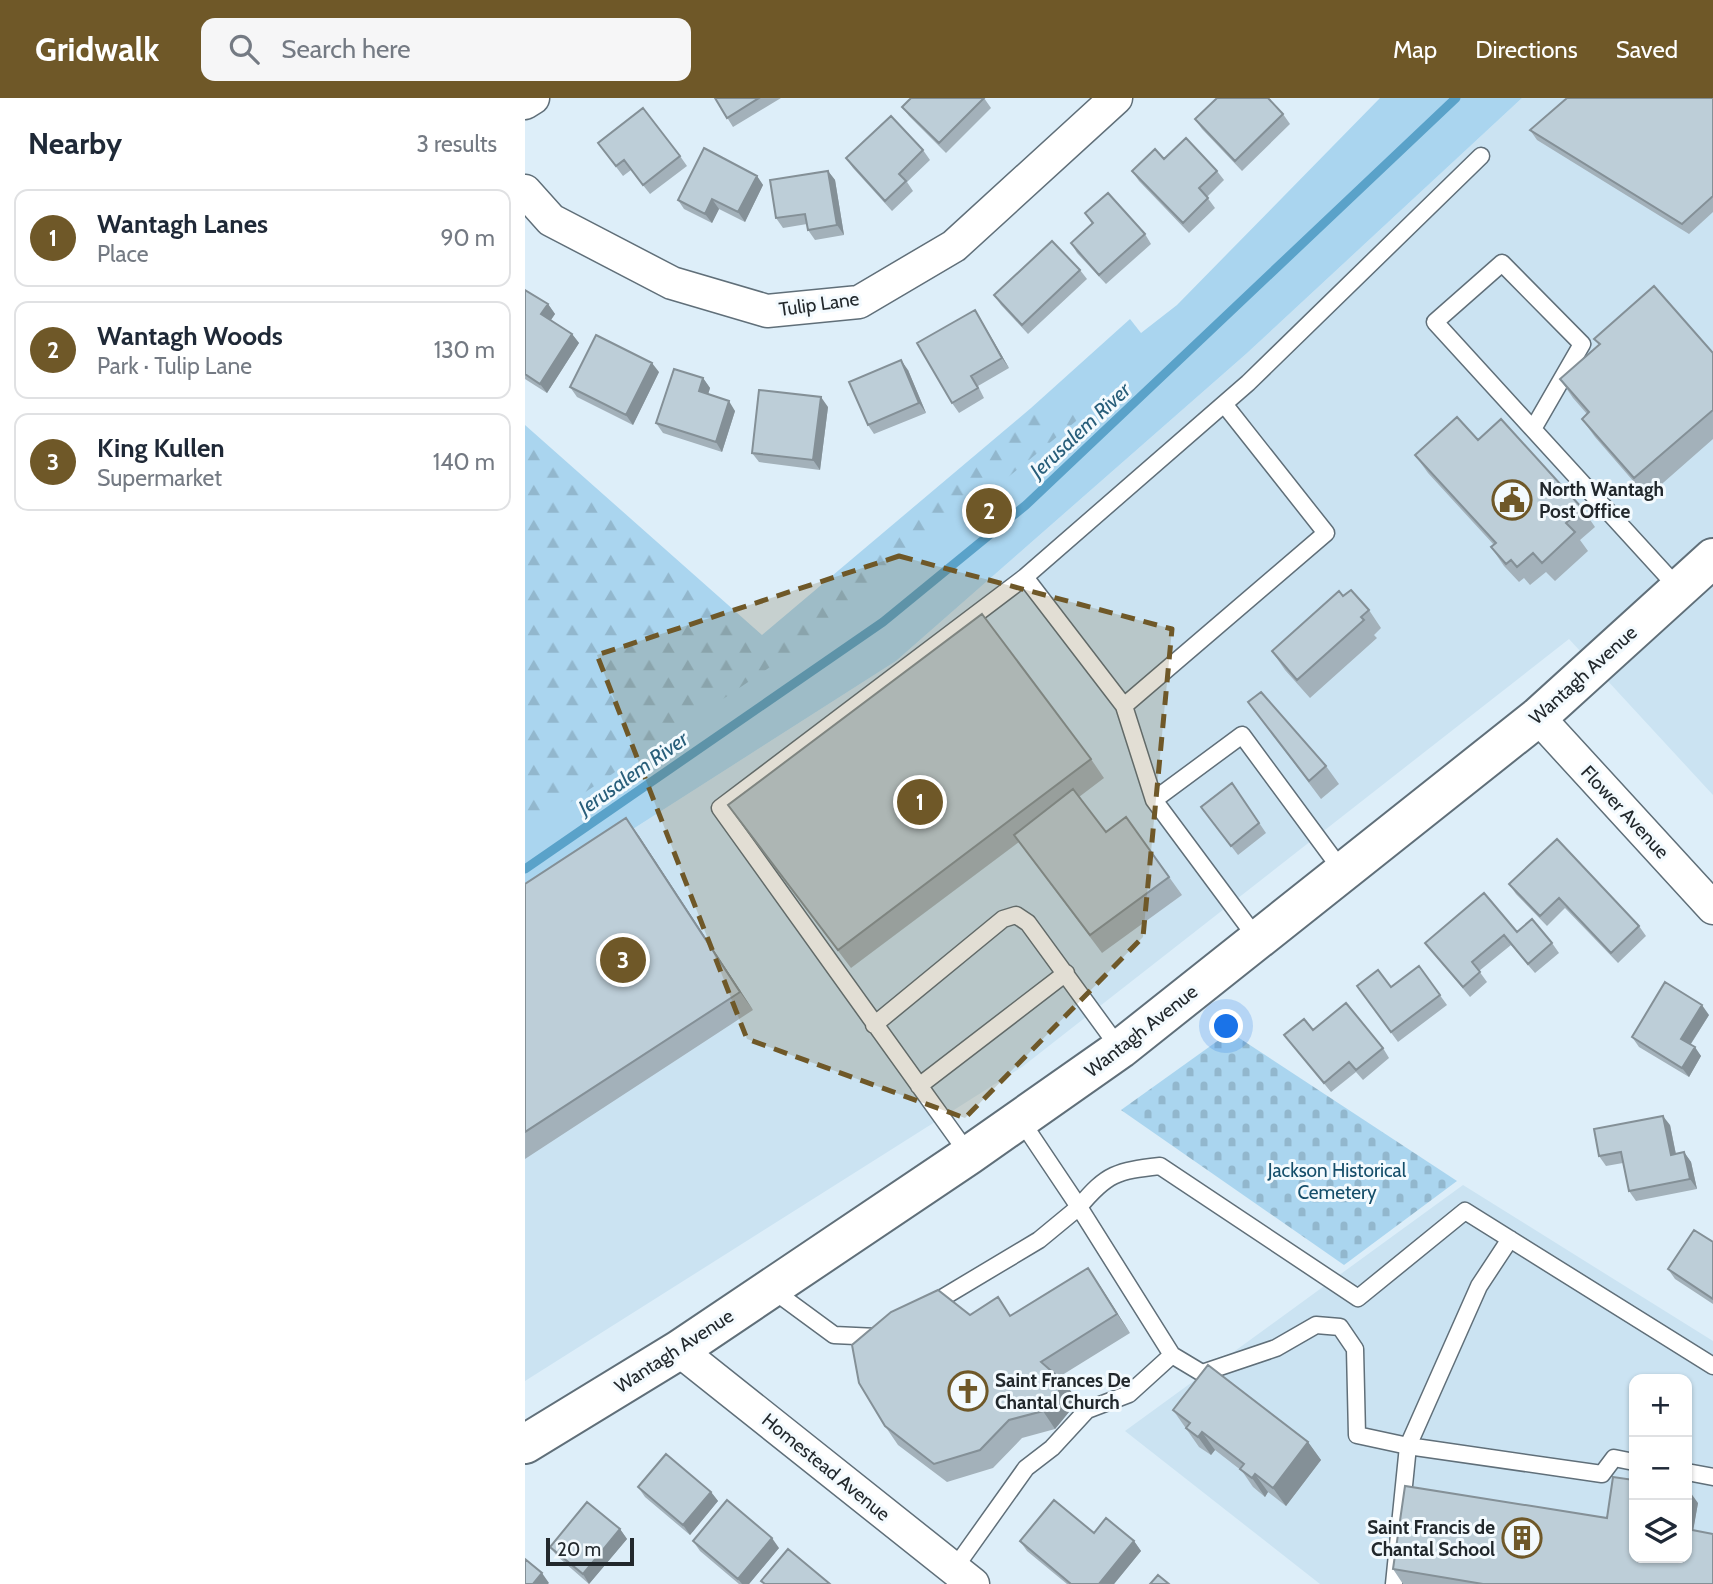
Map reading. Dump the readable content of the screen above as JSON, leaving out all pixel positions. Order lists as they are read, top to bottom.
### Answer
{
  "streets": {
    "main road": ["Wantagh Avenue"],
    "street": ["Tulip Lane", "Flower Avenue", "Homestead Avenue"]
  },
  "crossings": [
    ["Wantagh Avenue", "Flower Avenue"],
    ["Wantagh Avenue", "Homestead Avenue"]
  ],
  "water": ["Jerusalem River"],
  "parks": ["Jackson Historical Cemetery"],
  "places": {
    "public building": ["North Wantagh Post Office"],
    "church": ["Saint Frances De Chantal Church"],
    "building": ["Saint Francis de Chantal School"]
  },
  "scale_bar": "20 m",
  "page": {
    "header": "Gridwalk",
    "search": "Search here",
    "nav": ["Map", "Directions", "Saved"],
    "heading": ["Nearby", "3 results"],
    "list": [
      {
        "mark": "1",
        "name": "Wantagh Lanes",
        "note": "Place",
        "value": "90 m"
      },
      {
        "mark": "2",
        "name": "Wantagh Woods",
        "note": "Park · Tulip Lane",
        "value": "130 m"
      },
      {
        "mark": "3",
        "name": "King Kullen",
        "note": "Supermarket",
        "value": "140 m"
      }
    ],
    "pins": ["2", "1", "3"],
    "map_buttons": ["+", "−"],
    "scale": "20 m"
  }
}
